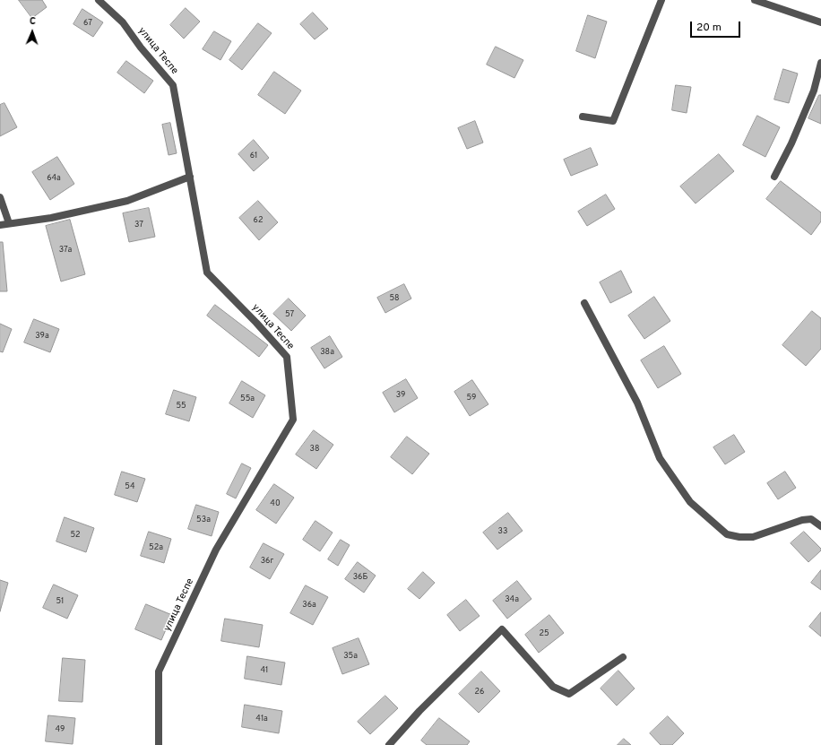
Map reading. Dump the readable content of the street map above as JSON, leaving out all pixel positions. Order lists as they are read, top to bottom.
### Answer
{
  "streets": {
    "street": ["улица Теспе"]
  },
  "house_numbers": [
    "67",
    "61",
    "64а",
    "62",
    "37",
    "37а",
    "58",
    "57",
    "39а",
    "38а",
    "39",
    "59",
    "55а",
    "55",
    "38",
    "54",
    "40",
    "53а",
    "33",
    "52",
    "52а",
    "36г",
    "36Б",
    "34а",
    "51",
    "36а",
    "25",
    "35а",
    "41",
    "26",
    "41а",
    "49"
  ],
  "scale_bar": "20 m",
  "north": "top"
}
